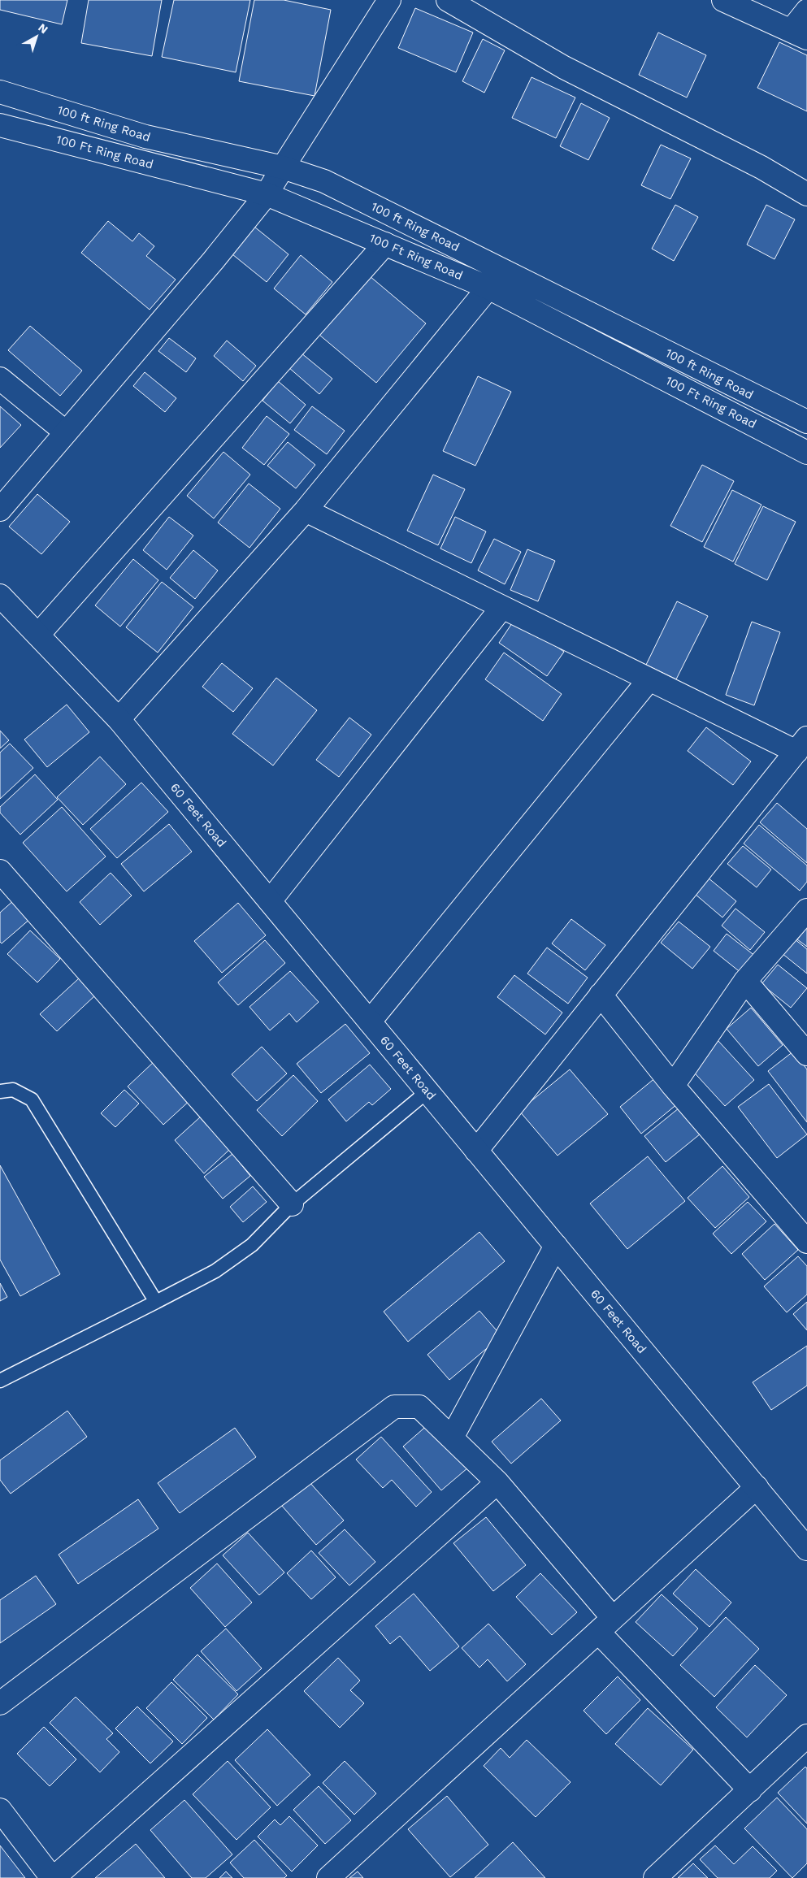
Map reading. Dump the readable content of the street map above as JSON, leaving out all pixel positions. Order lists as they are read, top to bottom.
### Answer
{
  "streets": {
    "street": ["100 ft Ring Road", "100 Ft Ring Road", "60 Feet Road"]
  },
  "north": "top right"
}
